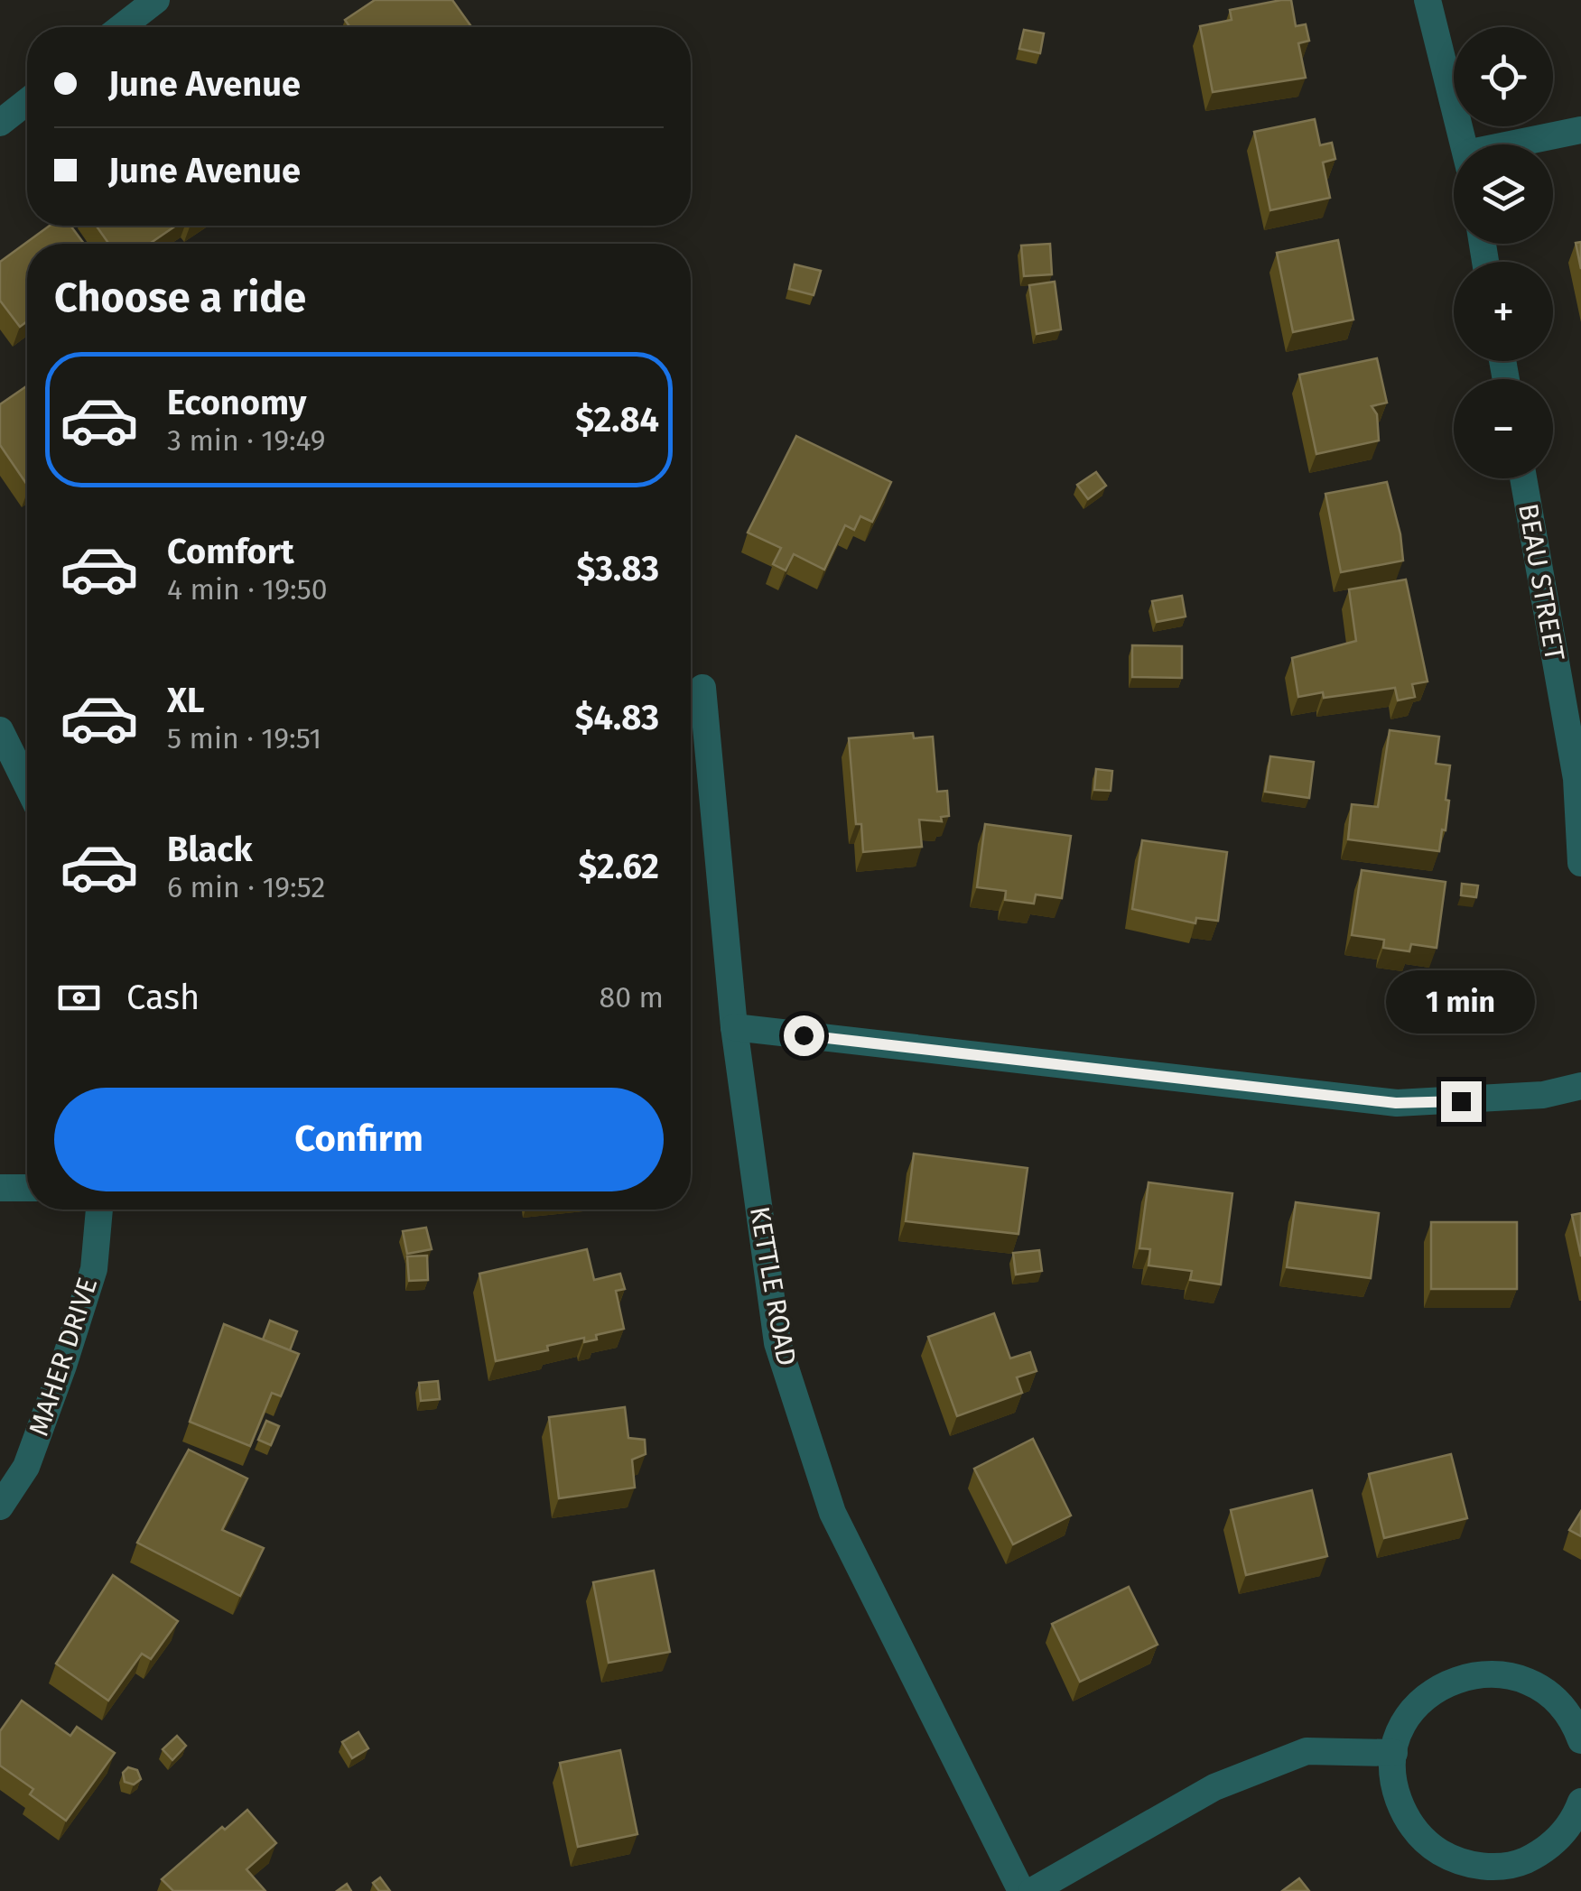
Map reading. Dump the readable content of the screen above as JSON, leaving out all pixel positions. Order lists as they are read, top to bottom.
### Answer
{
  "streets": {
    "street": ["BEAU STREET", "KETTLE ROAD", "MAHER DRIVE"]
  },
  "page": {
    "map_buttons": ["+", "−"],
    "banner": ["June Avenue", "June Avenue"],
    "heading": "Choose a ride",
    "list": [
      {
        "name": "Economy",
        "note": "3 min · 19:49",
        "value": "$2.84"
      },
      {
        "name": "Comfort",
        "note": "4 min · 19:50",
        "value": "$3.83"
      },
      {
        "name": "XL",
        "note": "5 min · 19:51",
        "value": "$4.83"
      },
      {
        "name": "Black",
        "note": "6 min · 19:52",
        "value": "$2.62"
      }
    ],
    "pay": ["Cash", "80 m"],
    "bubble": "1 min",
    "buttons": "Confirm"
  }
}
